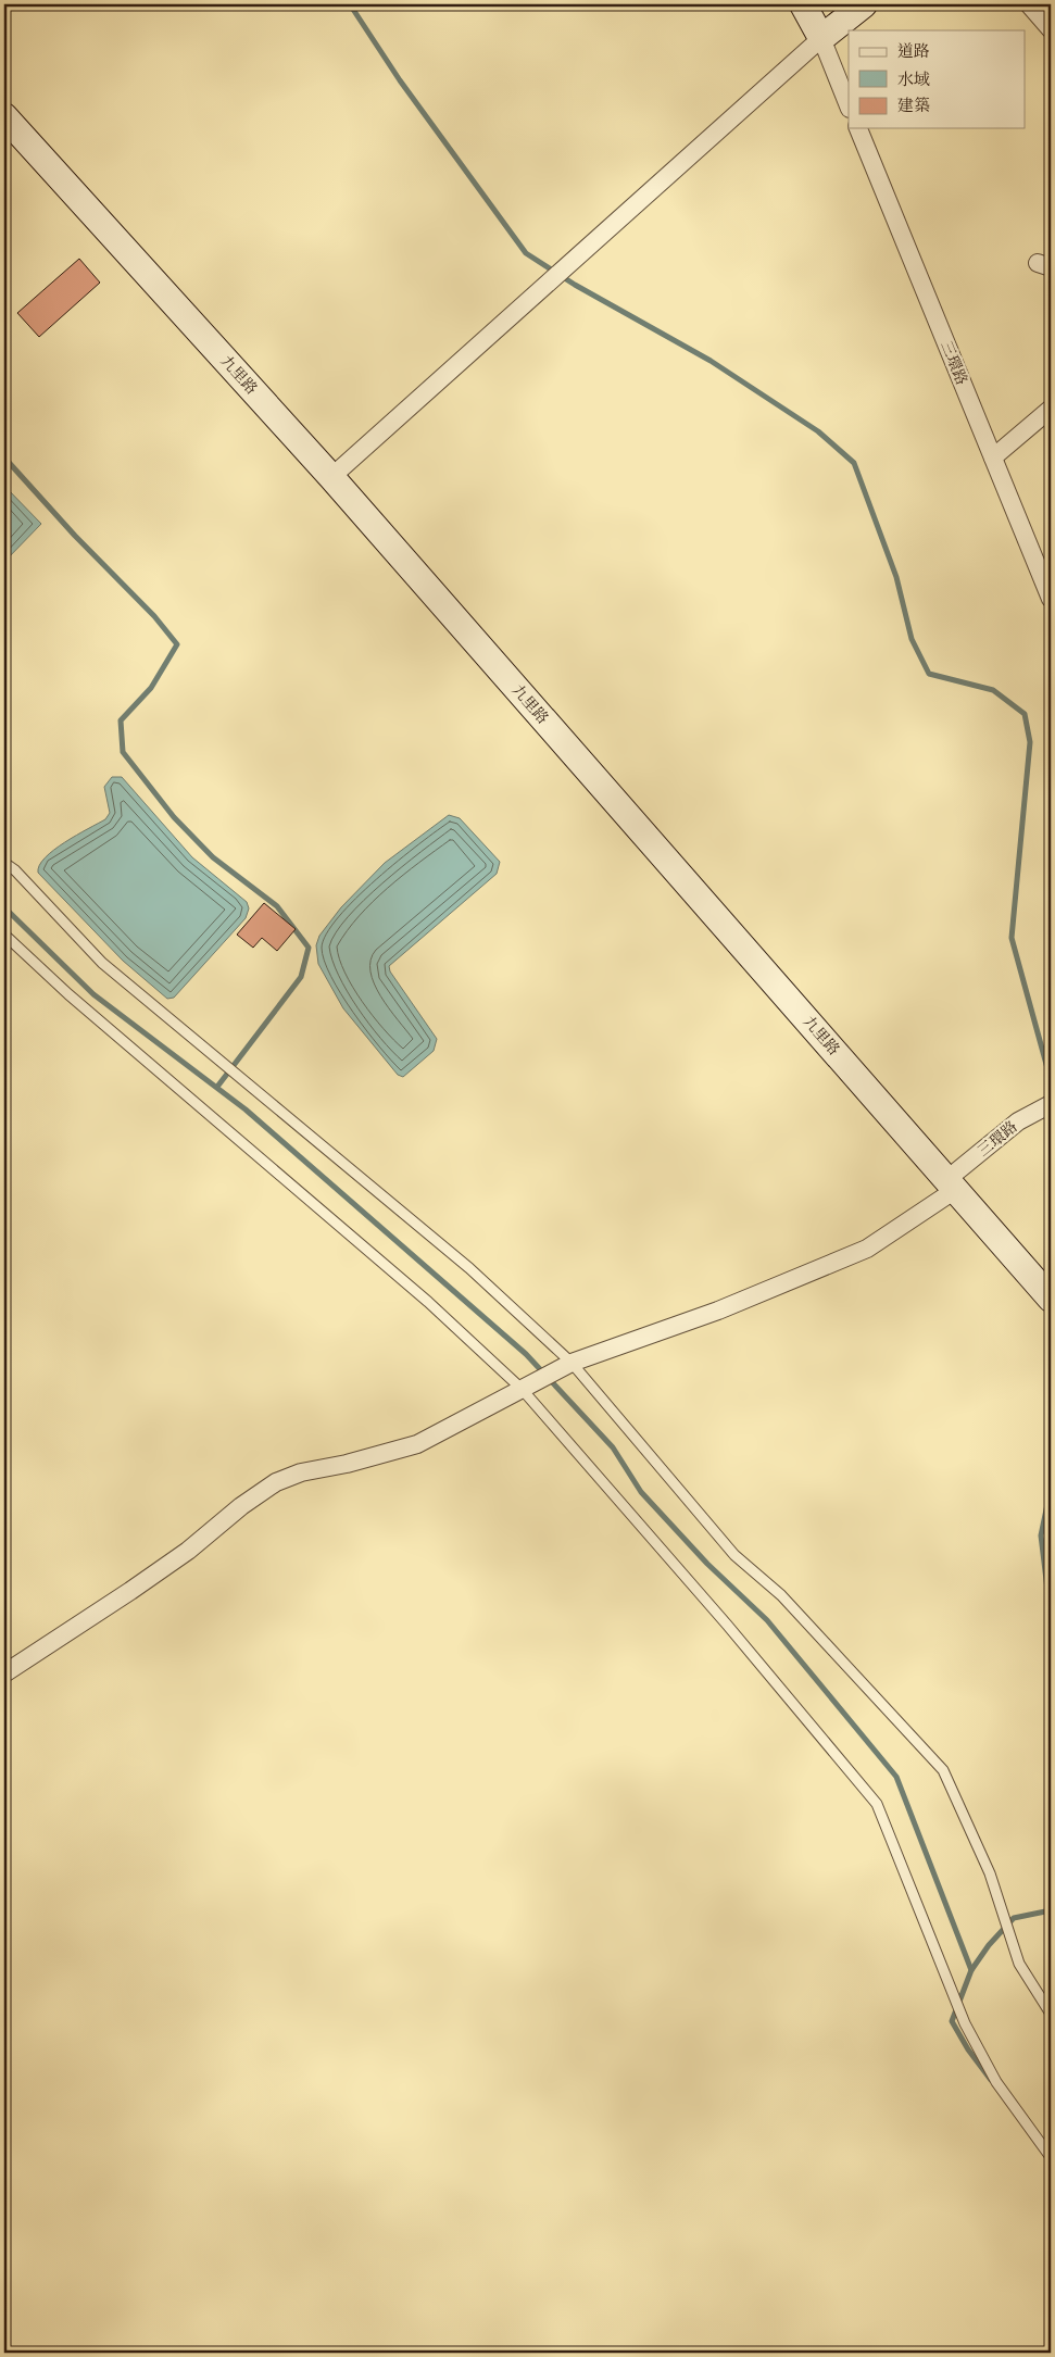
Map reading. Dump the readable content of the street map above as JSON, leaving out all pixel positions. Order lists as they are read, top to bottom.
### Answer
{
  "streets": {
    "street": ["三環路", "九里路"]
  },
  "crossings": [
    ["三環路", "九里路"]
  ],
  "legend": ["道路", "水域", "建築"]
}
